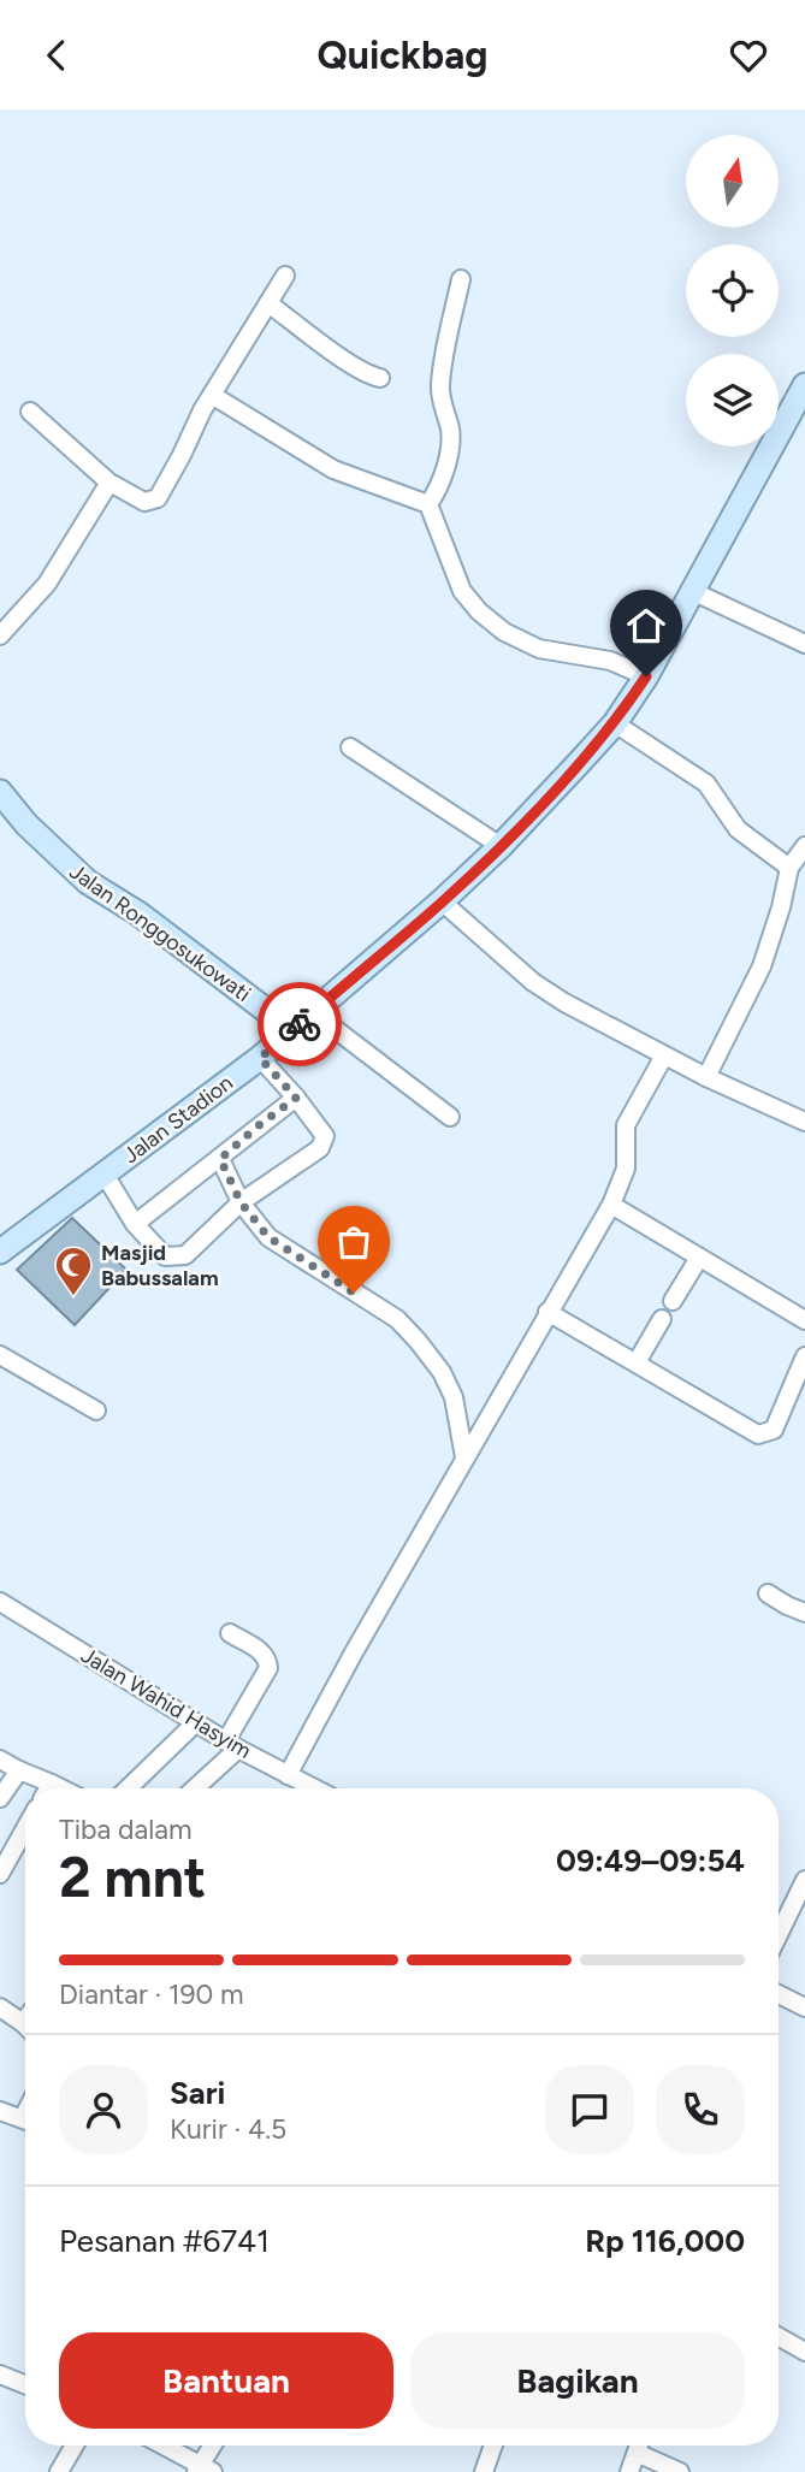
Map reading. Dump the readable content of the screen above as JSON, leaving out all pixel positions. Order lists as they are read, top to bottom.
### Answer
{
  "streets": {
    "main road": ["Jalan Ronggosukowati", "Jalan Stadion"],
    "street": ["Jalan Wahid Hasyim"]
  },
  "crossings": [
    ["Jalan Ronggosukowati", "Jalan Stadion"]
  ],
  "places": {
    "mosque": ["Masjid Babussalam"]
  },
  "north": "top",
  "page": {
    "header": "Quickbag",
    "heading": ["2 mnt", "Tiba dalam", "09:49–09:54"],
    "panel": [
      "Sari",
      "Kurir · 4.5",
      "Pesanan #6741",
      "Rp 116,000"
    ],
    "bar": "Diantar · 190 m",
    "buttons": ["Bantuan", "Bagikan"]
  }
}
